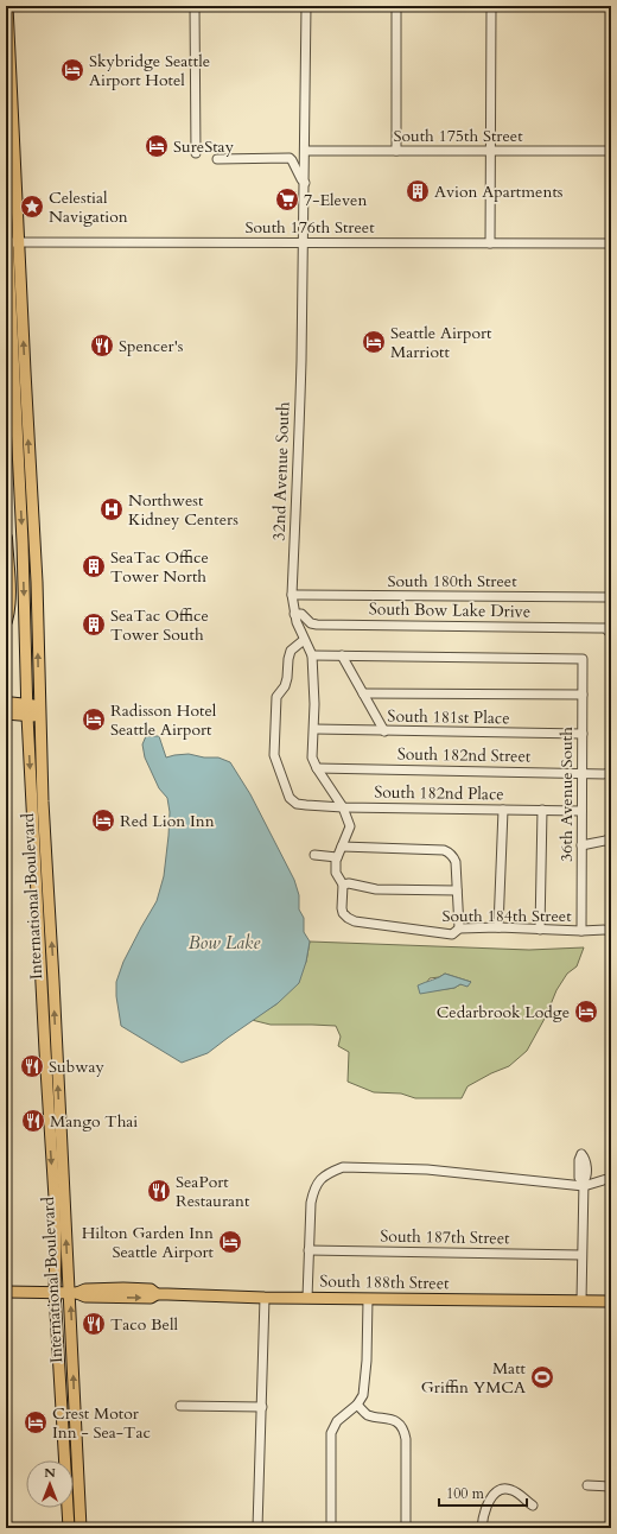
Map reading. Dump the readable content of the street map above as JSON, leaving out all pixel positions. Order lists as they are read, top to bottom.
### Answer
{
  "streets": {
    "main road": ["International Boulevard", "South 188th Street"],
    "street": [
      "South 175th Street",
      "South 176th Street",
      "32nd Avenue South",
      "South 180th Street",
      "South Bow Lake Drive",
      "South 181st Place",
      "South 182nd Street",
      "South 182nd Place",
      "36th Avenue South",
      "South 184th Street",
      "South 187th Street"
    ]
  },
  "crossings": [
    ["South 175th Street", "32nd Avenue South"],
    ["South 176th Street", "32nd Avenue South"],
    ["South 176th Street", "International Boulevard"],
    ["32nd Avenue South", "South 180th Street"],
    ["32nd Avenue South", "South Bow Lake Drive"],
    ["32nd Avenue South", "South 181st Place"],
    ["32nd Avenue South", "South 182nd Street"],
    ["32nd Avenue South", "South 182nd Place"],
    ["South 181st Place", "36th Avenue South"],
    ["South 182nd Street", "36th Avenue South"],
    ["South 182nd Place", "36th Avenue South"],
    ["36th Avenue South", "South 184th Street"],
    ["International Boulevard", "South 188th Street"]
  ],
  "water": ["Bow Lake"],
  "places": {
    "hotel": [
      "Skybridge Seattle Airport Hotel",
      "SureStay",
      "Seattle Airport Marriott",
      "Radisson Hotel Seattle Airport",
      "Red Lion Inn",
      "Cedarbrook Lodge",
      "Hilton Garden Inn Seattle Airport",
      "Crest Motor Inn - Sea-Tac"
    ],
    "building": ["Avion Apartments", "SeaTac Office Tower North", "SeaTac Office Tower South"],
    "supermarket": ["7-Eleven"],
    "place": ["Celestial Navigation"],
    "restaurant": [
      "Spencer's",
      "Subway",
      "Mango Thai",
      "SeaPort Restaurant",
      "Taco Bell"
    ],
    "hospital": ["Northwest Kidney Centers"],
    "sports": ["Matt Griffin YMCA"]
  },
  "scale_bar": "100 m",
  "north": "top"
}
